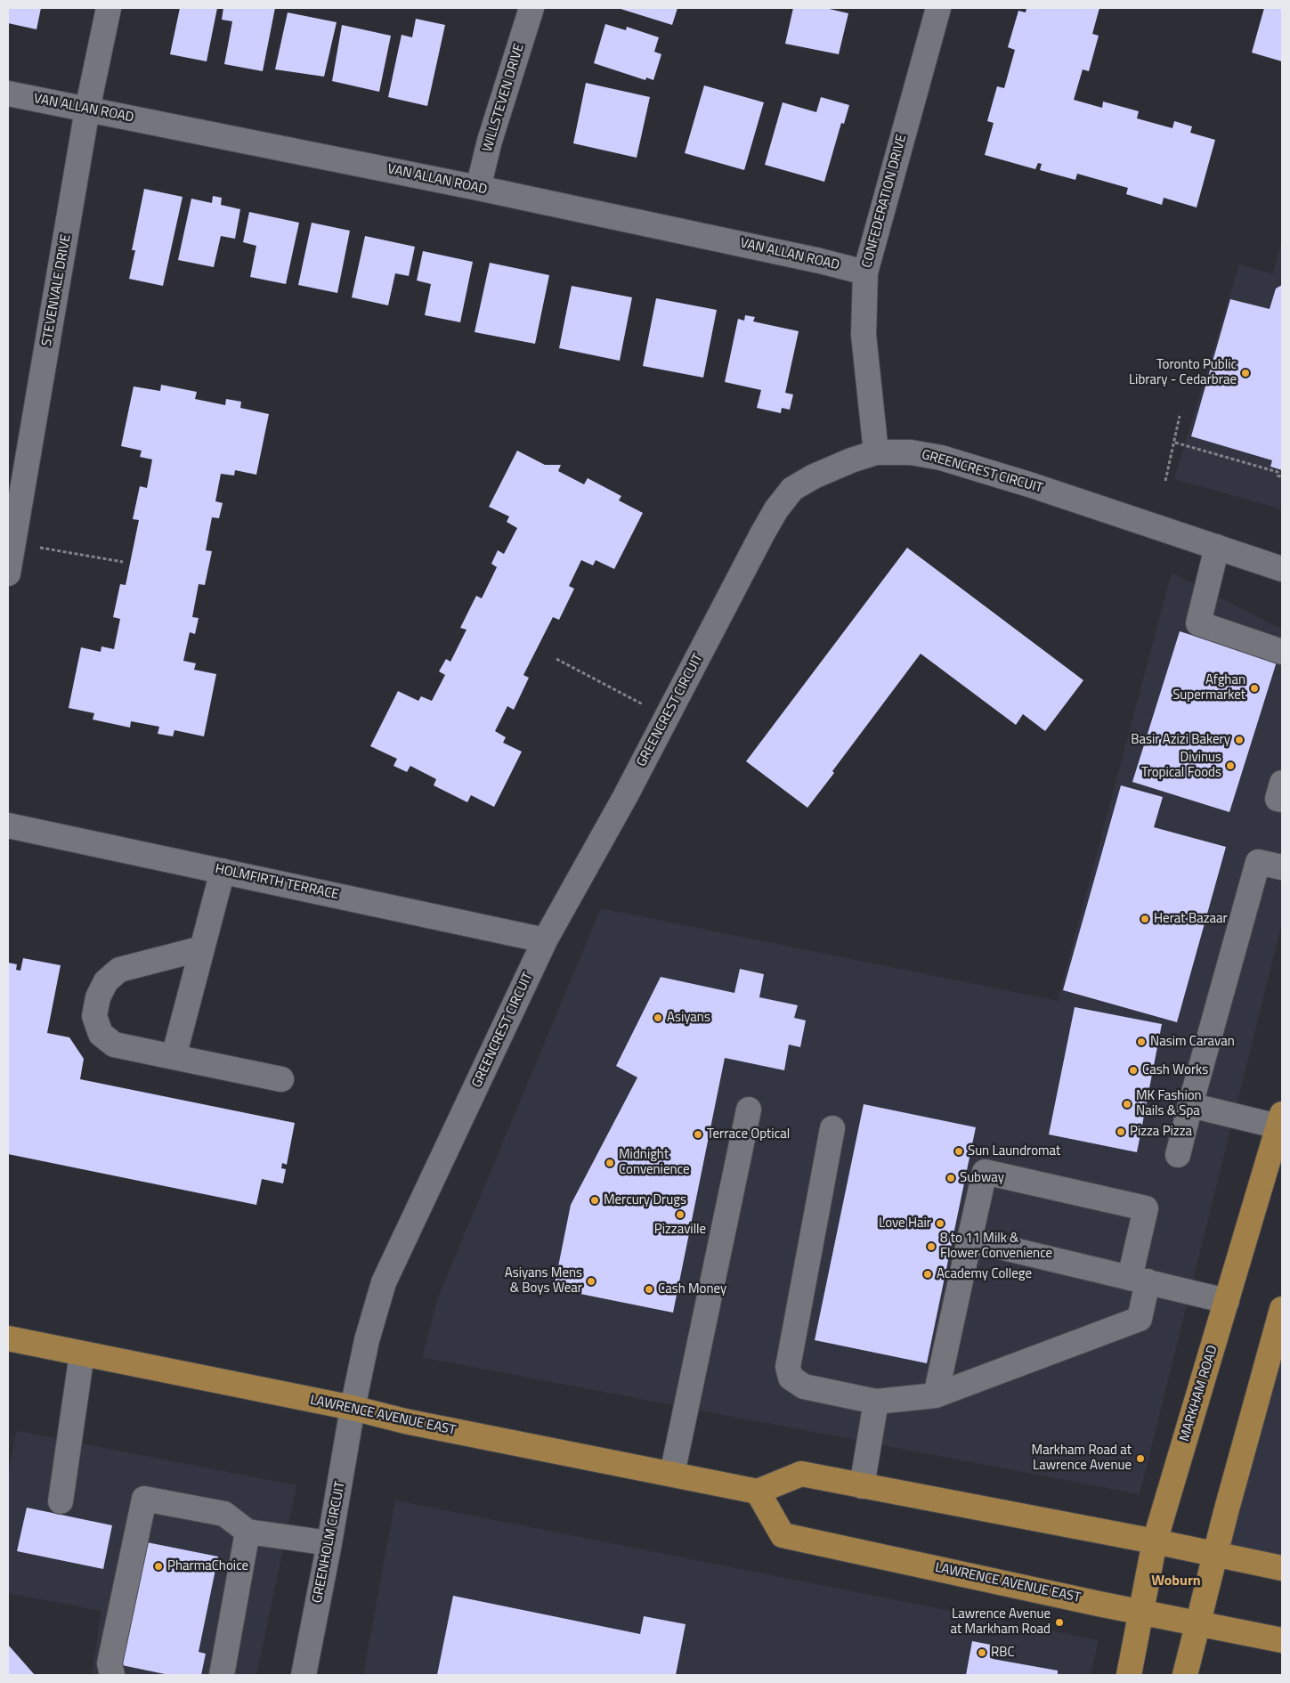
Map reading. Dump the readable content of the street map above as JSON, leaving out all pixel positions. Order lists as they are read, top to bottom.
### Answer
{
  "streets": {
    "main road": ["MARKHAM ROAD", "LAWRENCE AVENUE EAST"],
    "street": [
      "WILLSTEVEN DRIVE",
      "VAN ALLAN ROAD",
      "CONFEDERATION DRIVE",
      "STEVENVALE DRIVE",
      "GREENCREST CIRCUIT",
      "HOLMFIRTH TERRACE",
      "GREENHOLM CIRCUIT"
    ]
  },
  "crossings": [
    ["WILLSTEVEN DRIVE", "VAN ALLAN ROAD"],
    ["VAN ALLAN ROAD", "CONFEDERATION DRIVE"],
    ["VAN ALLAN ROAD", "STEVENVALE DRIVE"],
    ["CONFEDERATION DRIVE", "GREENCREST CIRCUIT"],
    ["GREENCREST CIRCUIT", "HOLMFIRTH TERRACE"],
    ["GREENCREST CIRCUIT", "LAWRENCE AVENUE EAST"],
    ["GREENCREST CIRCUIT", "GREENHOLM CIRCUIT"],
    ["MARKHAM ROAD", "LAWRENCE AVENUE EAST"],
    ["LAWRENCE AVENUE EAST", "GREENHOLM CIRCUIT"]
  ],
  "districts": ["Woburn"],
  "places": [
    "Toronto Public Library - Cedarbrae",
    "Afghan Supermarket",
    "Basir Azizi Bakery",
    "Divinus Tropical Foods",
    "Herat Bazaar",
    "Asiyans",
    "Nasim Caravan",
    "Cash Works",
    "MK Fashion Nails & Spa",
    "Pizza Pizza",
    "Terrace Optical",
    "Sun Laundromat",
    "Midnight Convenience",
    "Subway",
    "Mercury Drugs",
    "Pizzaville",
    "Love Hair",
    "8 to 11 Milk & Flower Convenience",
    "Academy College",
    "Asiyans Mens & Boys Wear",
    "Cash Money",
    "Markham Road at Lawrence Avenue",
    "PharmaChoice",
    "Lawrence Avenue at Markham Road",
    "RBC"
  ]
}
